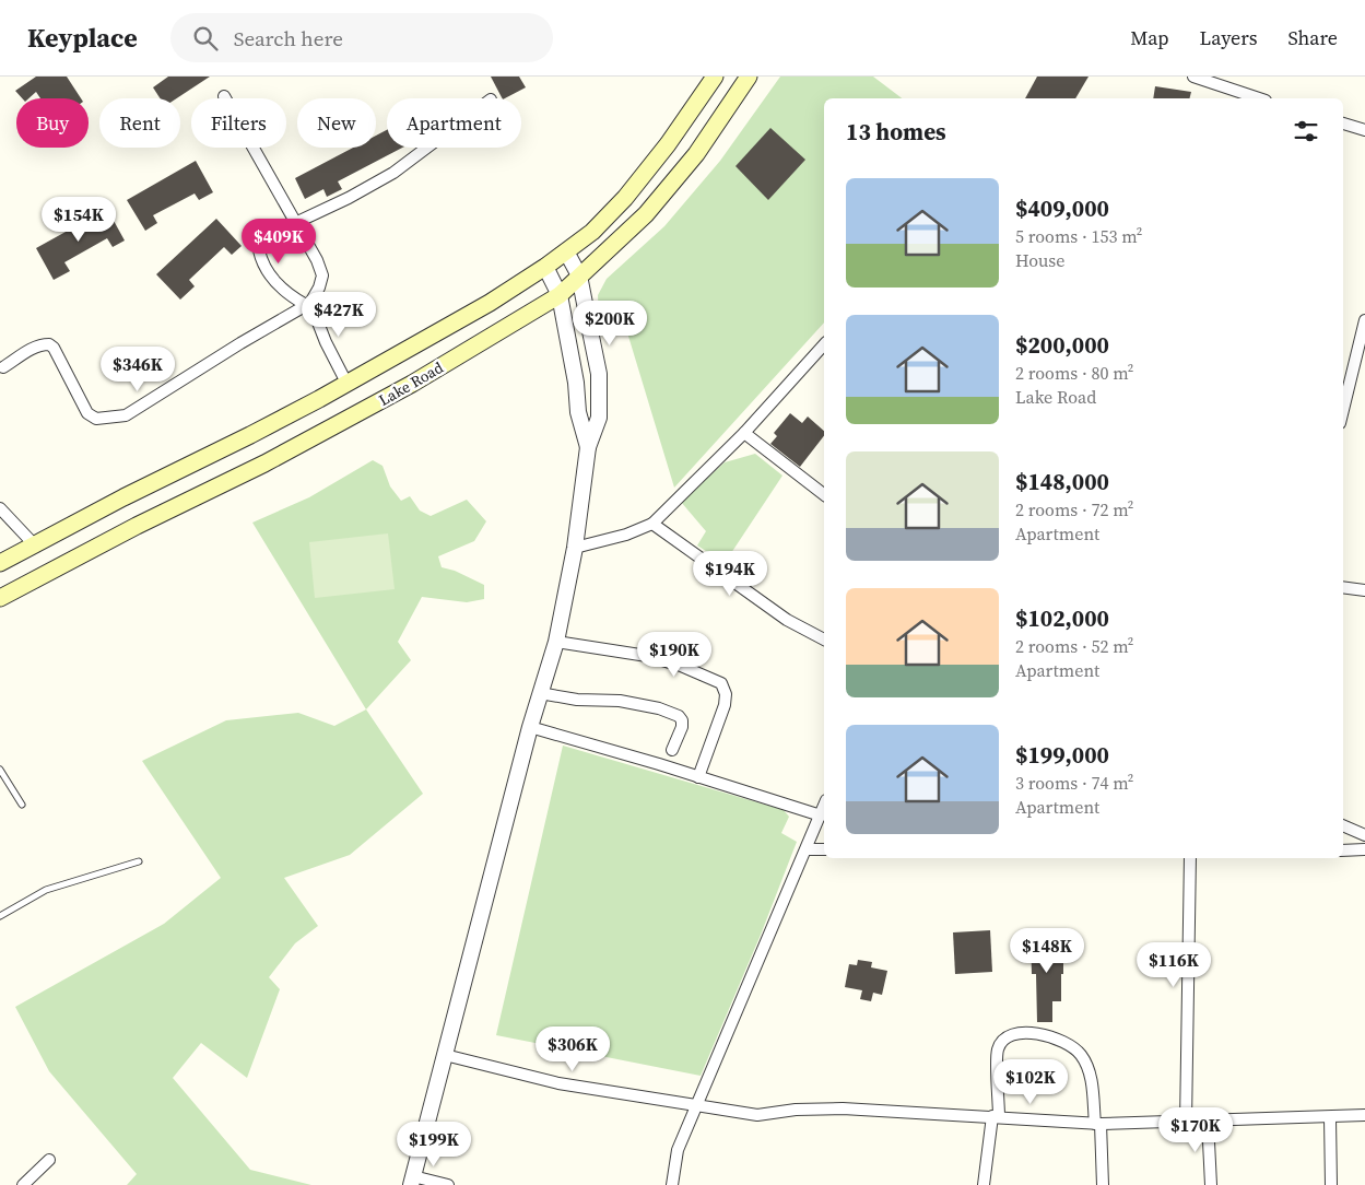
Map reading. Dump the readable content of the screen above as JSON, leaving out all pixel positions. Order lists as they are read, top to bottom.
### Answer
{
  "streets": {
    "main road": ["Lake Road"]
  },
  "page": {
    "header": "Keyplace",
    "search": "Search here",
    "nav": ["Map", "Layers", "Share"],
    "chip": [
      "Buy",
      "Rent",
      "Filters",
      "New",
      "Apartment"
    ],
    "heading": "13 homes",
    "list": [
      {
        "name": "$409,000",
        "note": "5 rooms · 153 m² · House"
      },
      {
        "name": "$200,000",
        "note": "2 rooms · 80 m² · Lake Road"
      },
      {
        "name": "$148,000",
        "note": "2 rooms · 72 m² · Apartment"
      },
      {
        "name": "$102,000",
        "note": "2 rooms · 52 m² · Apartment"
      },
      {
        "name": "$199,000",
        "note": "3 rooms · 74 m² · Apartment"
      }
    ],
    "price": [
      "$154K",
      "$409K",
      "$427K",
      "$200K",
      "$346K",
      "$194K",
      "$190K",
      "$148K",
      "$116K",
      "$306K",
      "$102K",
      "$170K",
      "$199K"
    ]
  }
}
